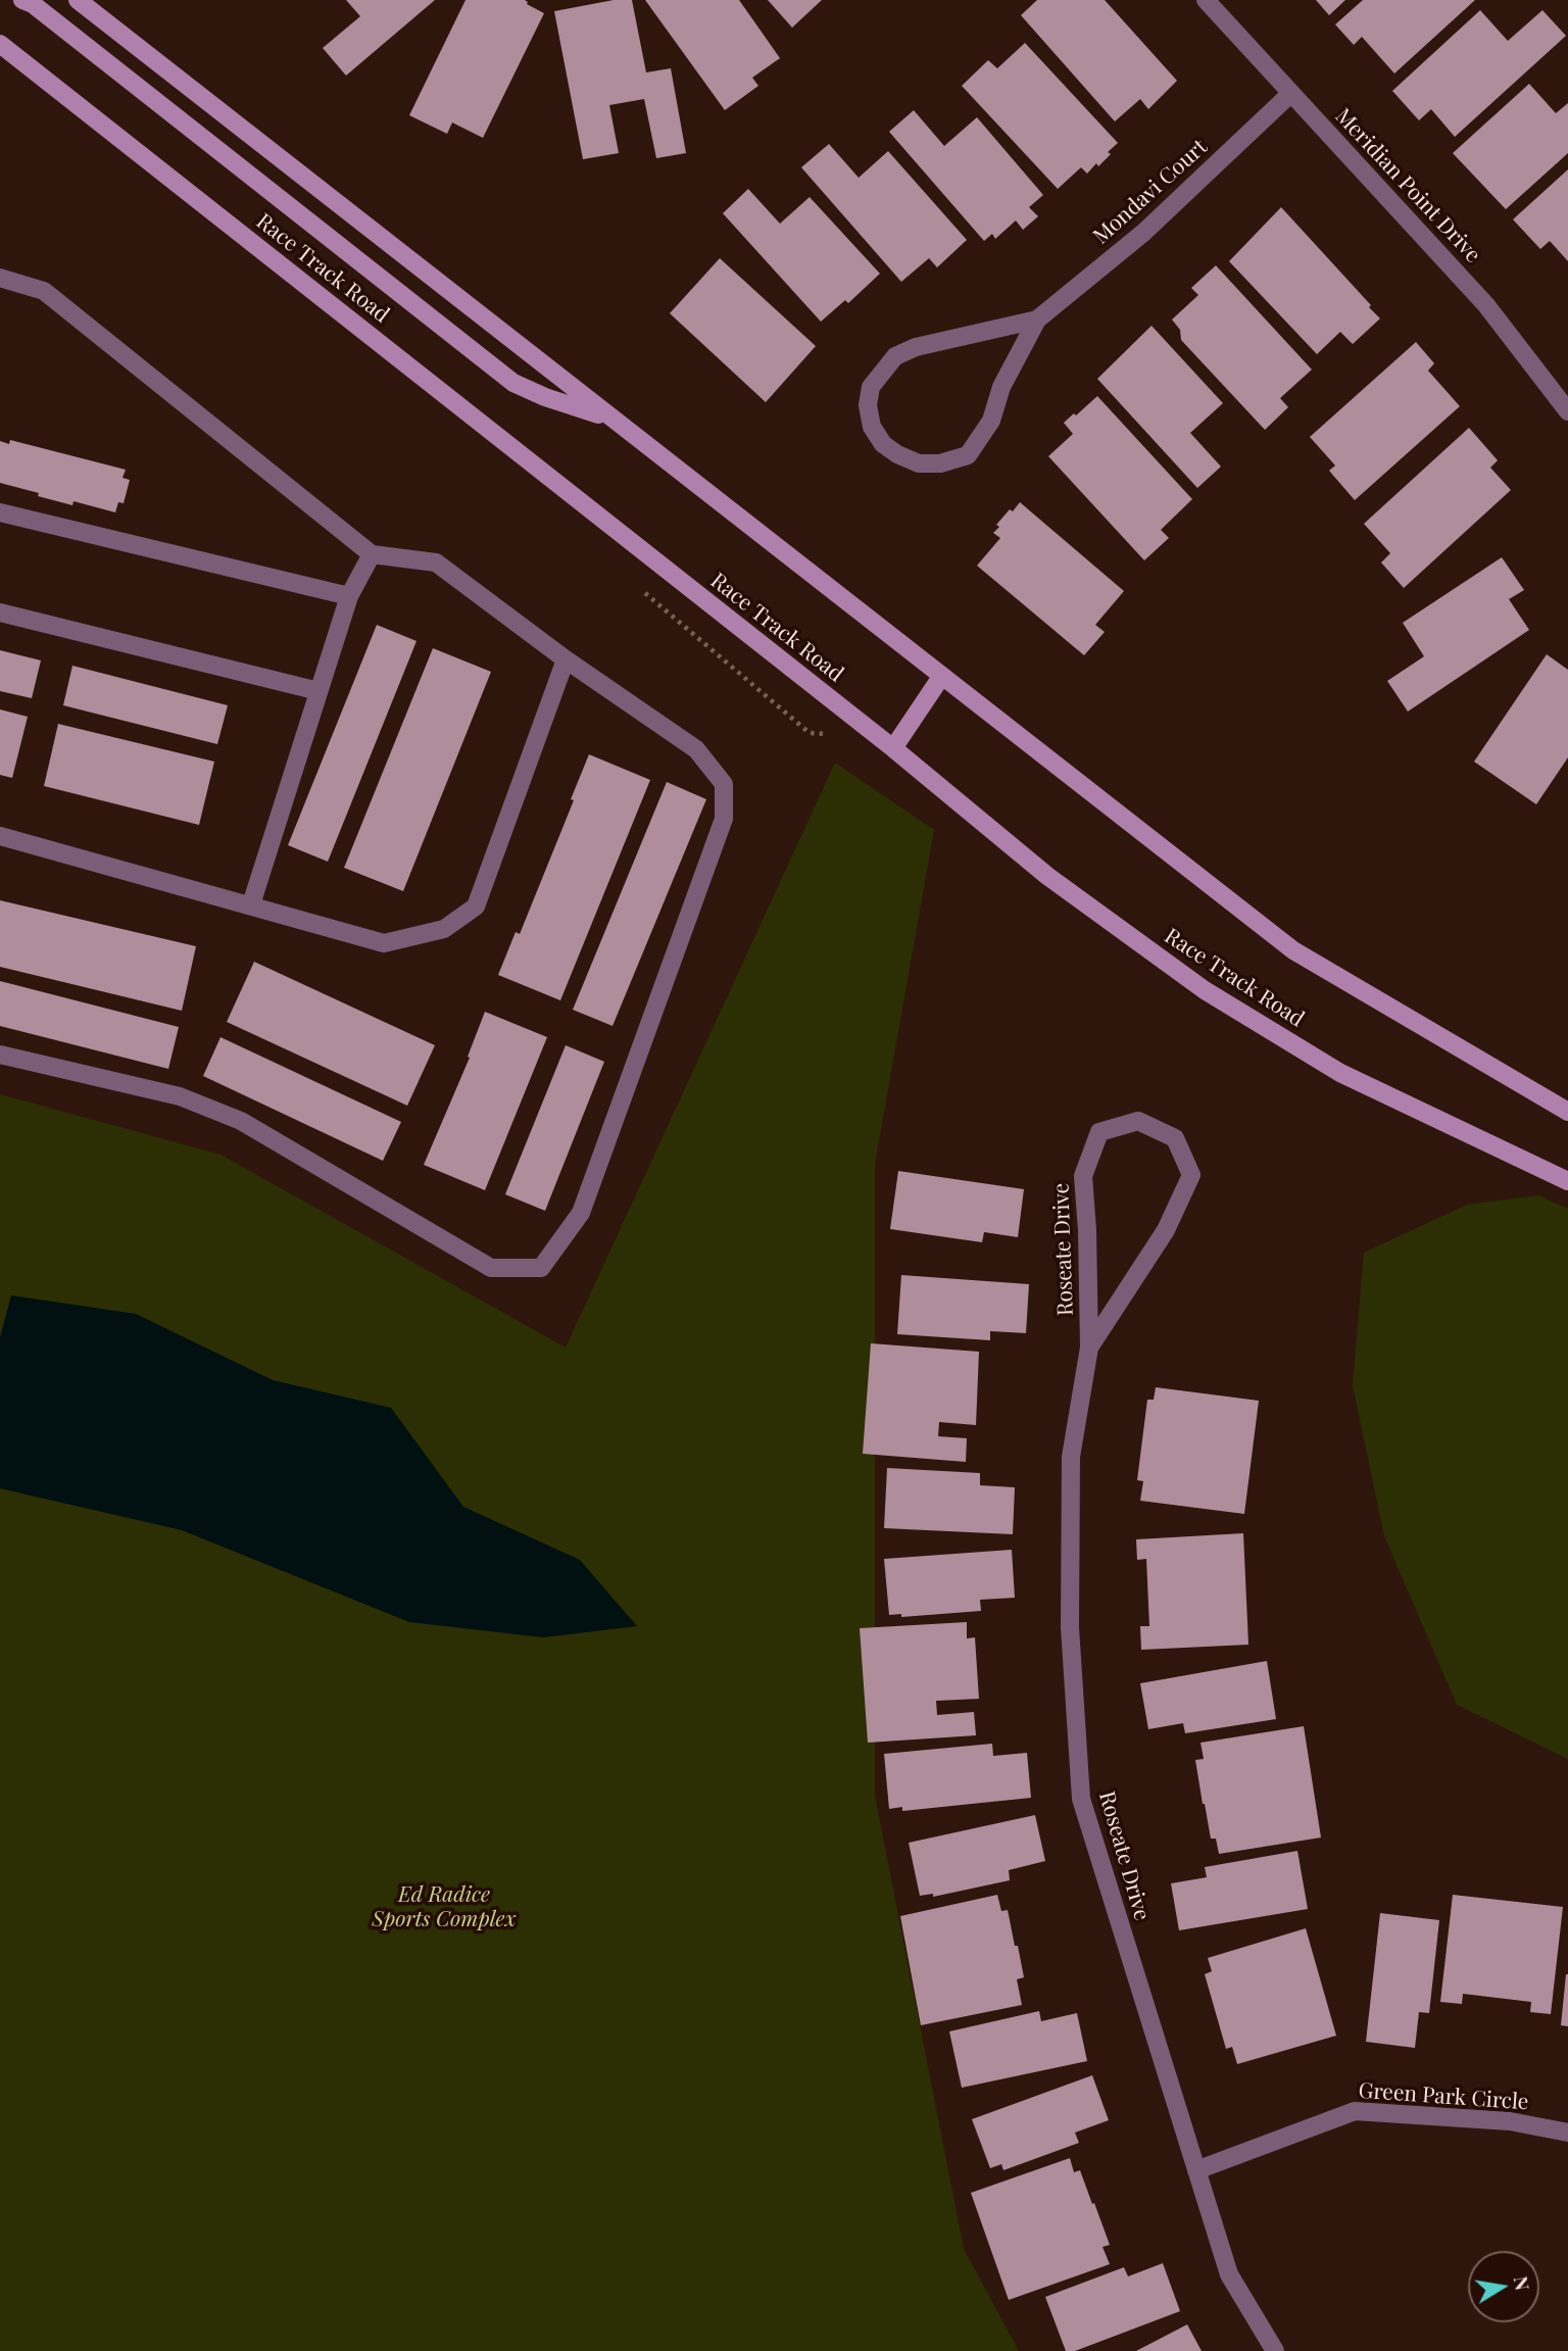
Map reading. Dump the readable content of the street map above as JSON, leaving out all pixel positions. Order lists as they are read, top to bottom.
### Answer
{
  "streets": {
    "main road": ["Race Track Road"],
    "street": [
      "Meridian Point Drive",
      "Mondavi Court",
      "Roseate Drive",
      "Green Park Circle"
    ]
  },
  "crossings": [
    ["Meridian Point Drive", "Mondavi Court"],
    ["Roseate Drive", "Green Park Circle"]
  ],
  "parks": ["Ed Radice Sports Complex"],
  "north": "right"
}
